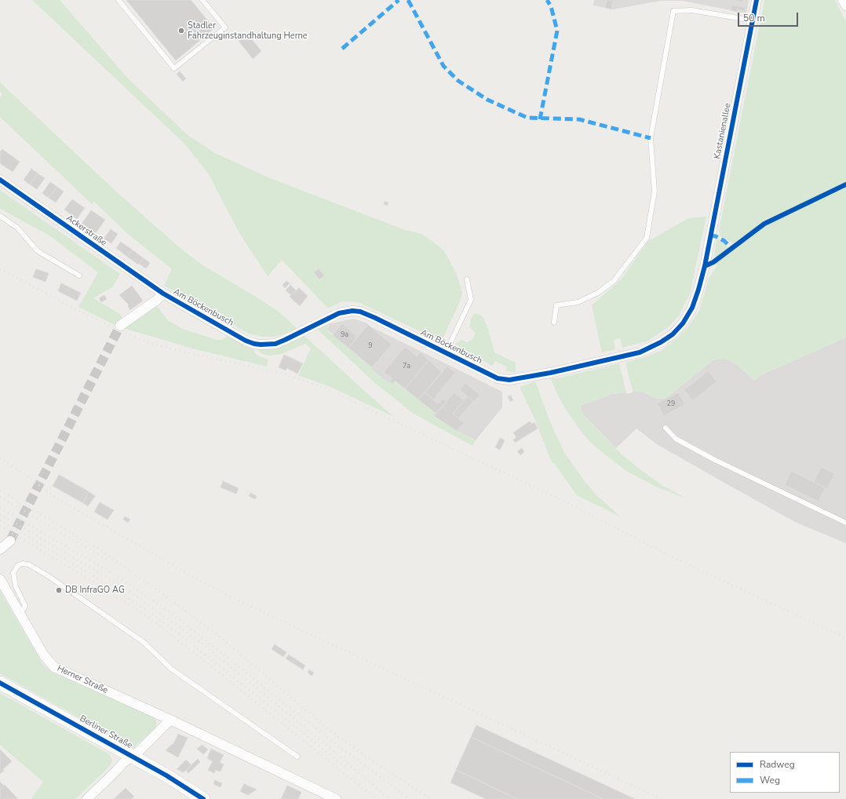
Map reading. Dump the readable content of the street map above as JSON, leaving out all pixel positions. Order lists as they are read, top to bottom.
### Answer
{
  "streets": {
    "main road": ["Berliner Straße"],
    "street": [
      "Kastanienallee",
      "Ackerstraße",
      "Am Böckenbusch",
      "Herner Straße"
    ]
  },
  "crossings": [
    ["Kastanienallee", "Am Böckenbusch"],
    ["Ackerstraße", "Am Böckenbusch"]
  ],
  "places": ["Stadler Fahrzeuginstandhaltung Herne", "DB InfraGO AG"],
  "house_numbers": [
    "9a",
    "9",
    "7a",
    "29"
  ],
  "legend": ["Radweg", "Weg"],
  "scale_bar": "50 m"
}
